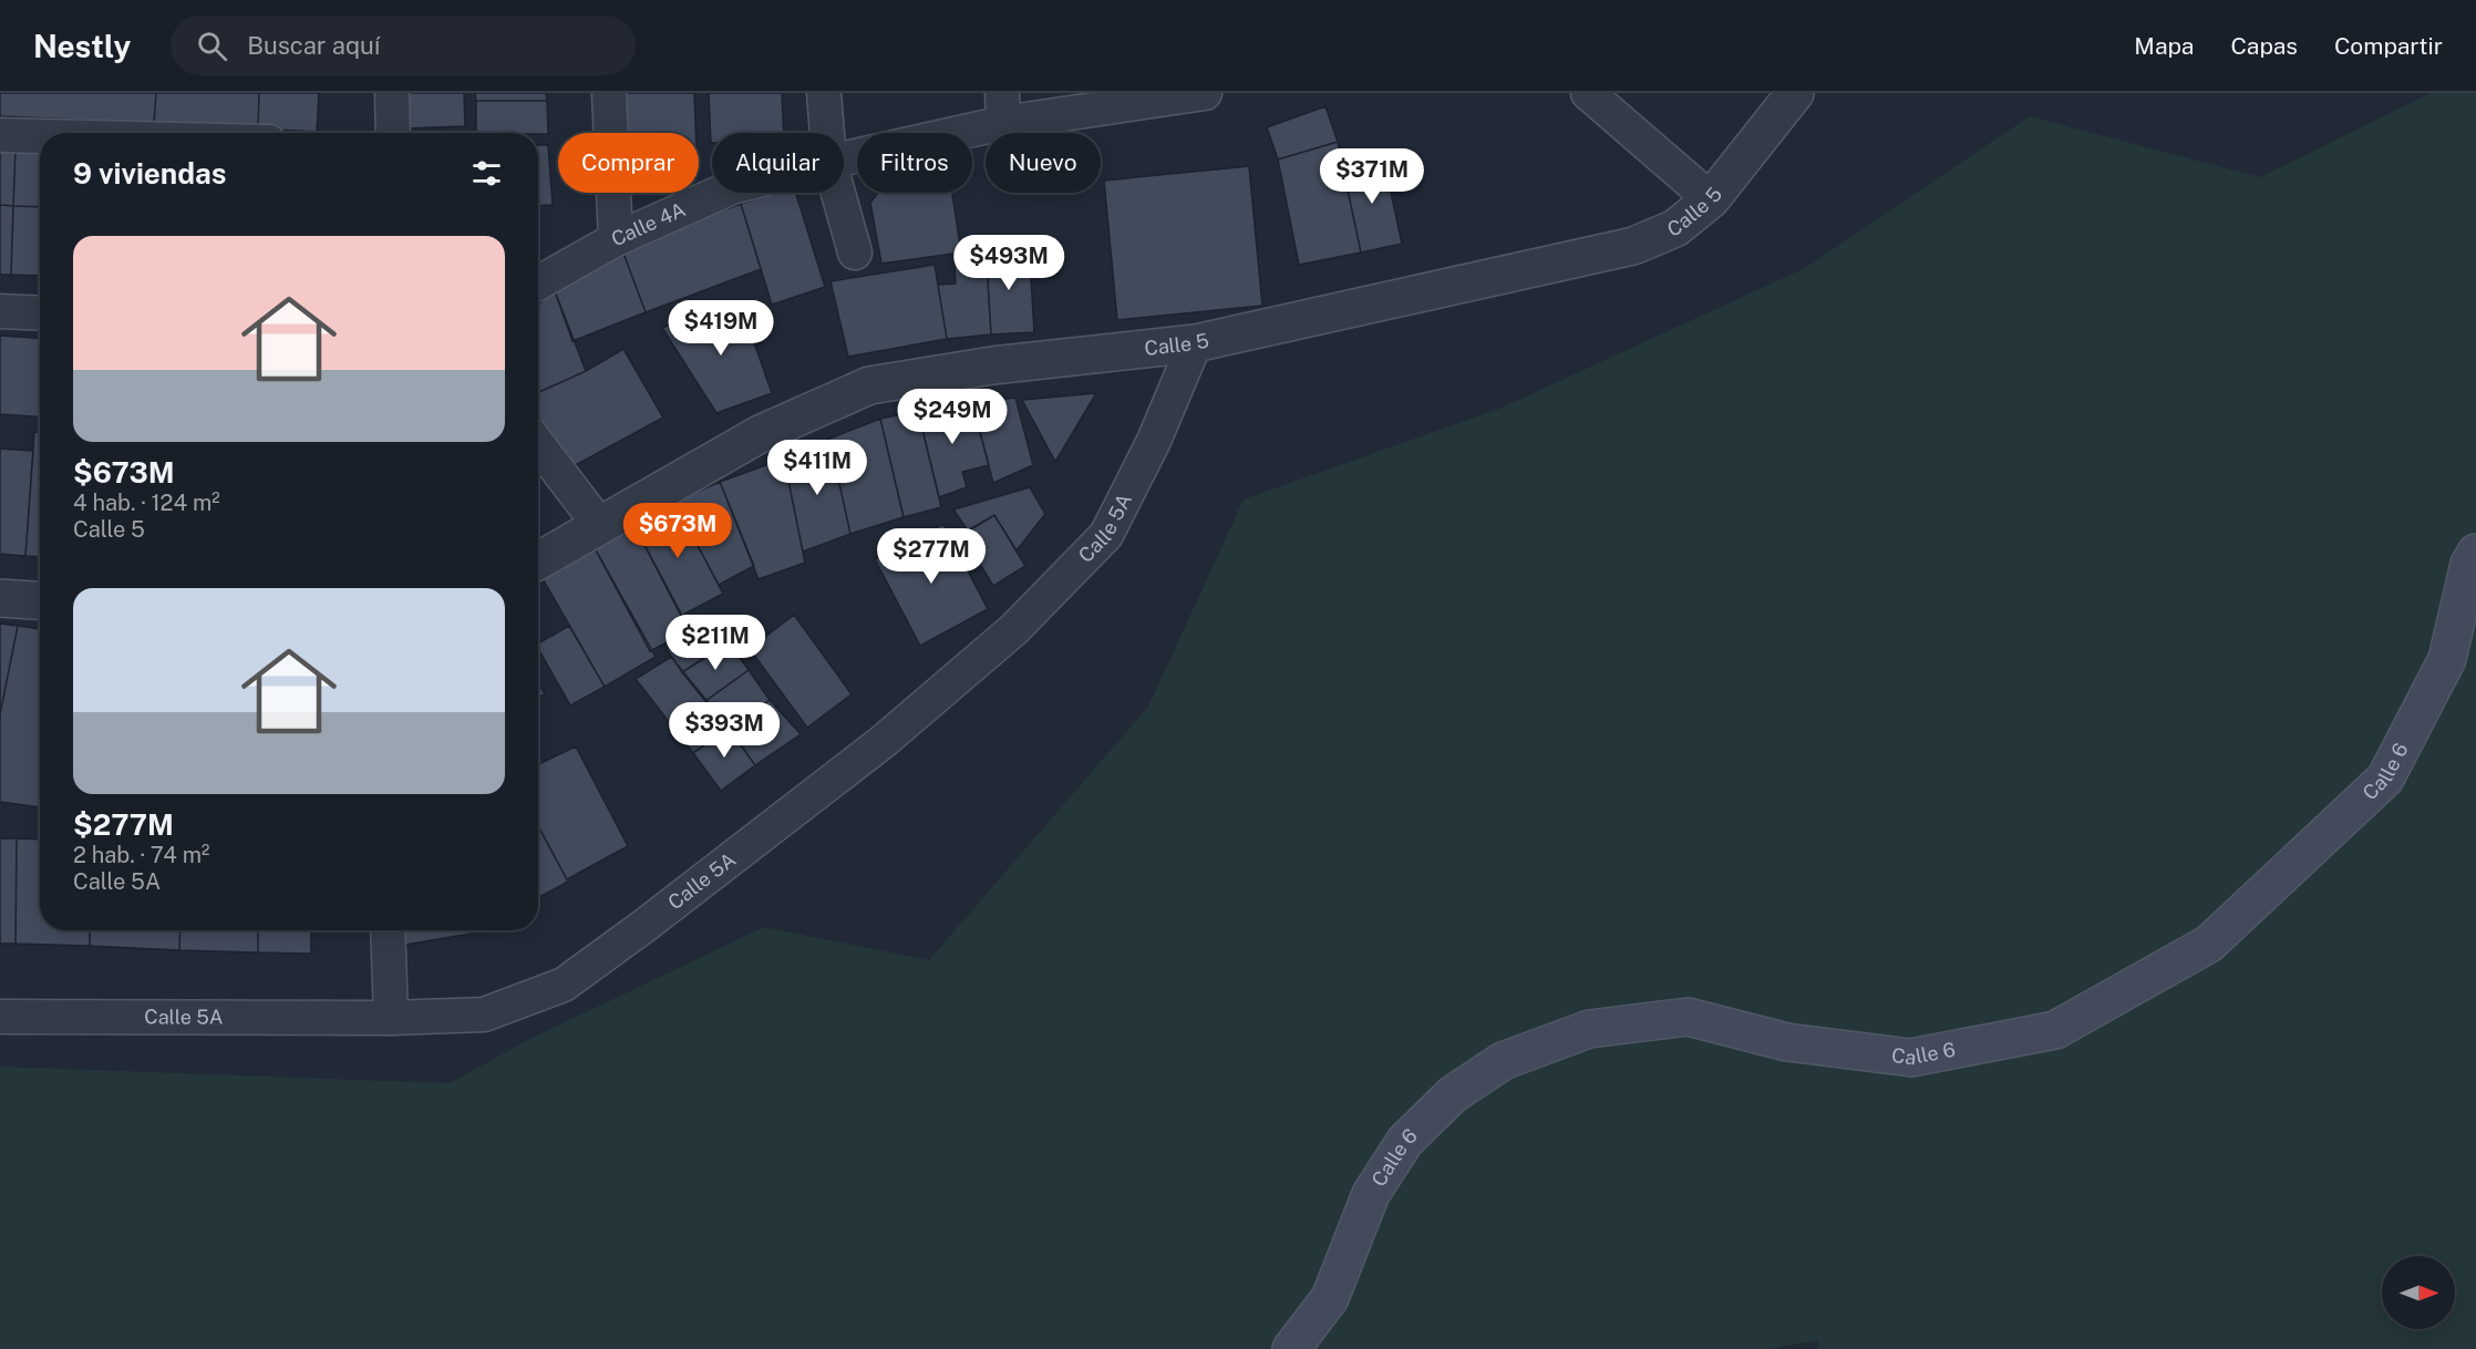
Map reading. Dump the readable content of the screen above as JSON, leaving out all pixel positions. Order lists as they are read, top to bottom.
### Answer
{
  "streets": {
    "main road": ["Calle 6"],
    "street": ["Calle 5", "Calle 4A", "Calle 5A"]
  },
  "crossings": [
    ["Calle 5", "Calle 5A"]
  ],
  "north": "right",
  "page": {
    "header": "Nestly",
    "search": "Buscar aquí",
    "nav": ["Mapa", "Capas", "Compartir"],
    "chip": [
      "Comprar",
      "Alquilar",
      "Filtros",
      "Nuevo"
    ],
    "heading": "9 viviendas",
    "price": [
      "$371M",
      "$493M",
      "$419M",
      "$249M",
      "$411M",
      "$673M",
      "$277M",
      "$211M",
      "$393M"
    ],
    "list": [
      {
        "name": "$673M",
        "note": "4 hab. · 124 m² · Calle 5"
      },
      {
        "name": "$277M",
        "note": "2 hab. · 74 m² · Calle 5A"
      }
    ]
  }
}
